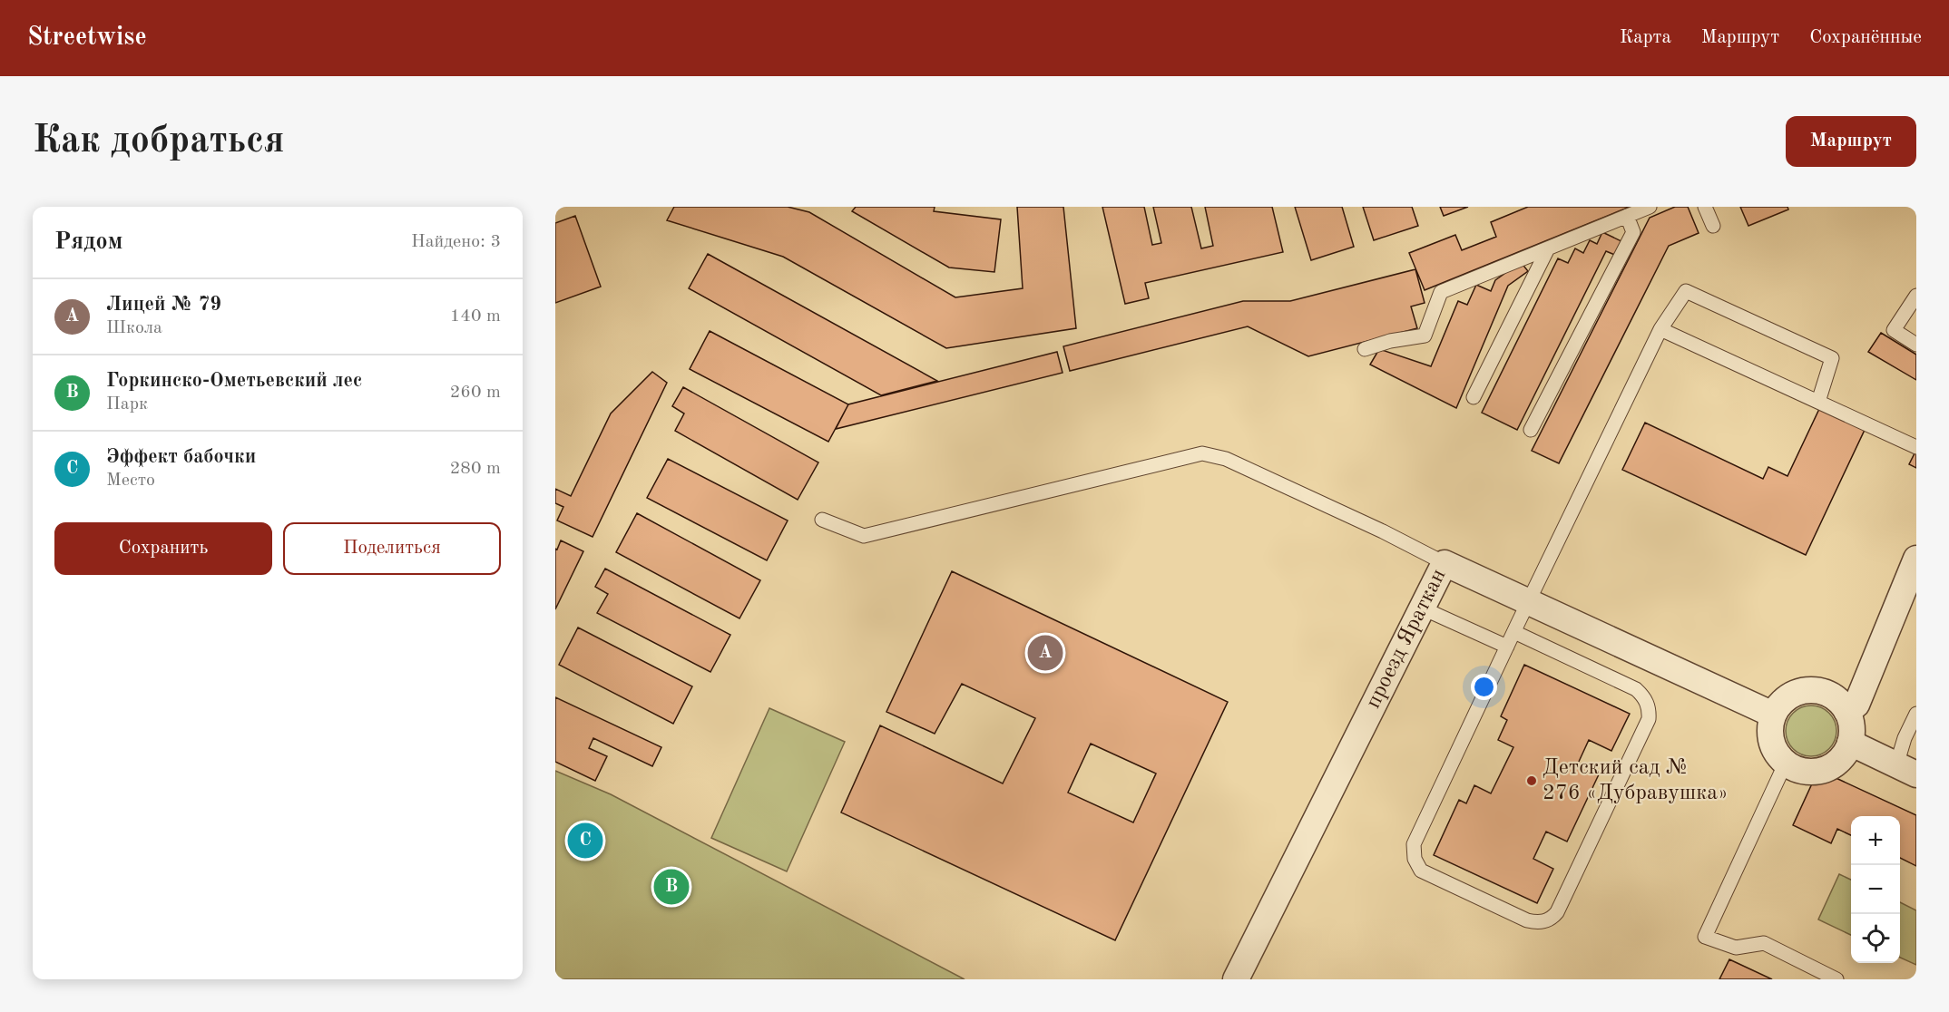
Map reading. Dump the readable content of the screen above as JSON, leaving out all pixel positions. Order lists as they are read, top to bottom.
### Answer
{
  "streets": {
    "street": ["проезд Яраткан"]
  },
  "places": ["Детский сад № 276 «Дубравушка»"],
  "page": {
    "header": "Streetwise",
    "nav": ["Карта", "Маршрут", "Сохранённые"],
    "buttons": [
      "Маршрут",
      ["Сохранить", "Поделиться"]
    ],
    "title": "Как добраться",
    "heading": ["Рядом", "Найдено: 3"],
    "list": [
      {
        "mark": "A",
        "name": "Лицей № 79",
        "note": "Школа",
        "value": "140 m"
      },
      {
        "mark": "B",
        "name": "Горкинско-Ометьевский лес",
        "note": "Парк",
        "value": "260 m"
      },
      {
        "mark": "C",
        "name": "Эффект бабочки",
        "note": "Место",
        "value": "280 m"
      }
    ],
    "pins": ["A", "C", "B"],
    "map_buttons": ["+", "−"]
  }
}
